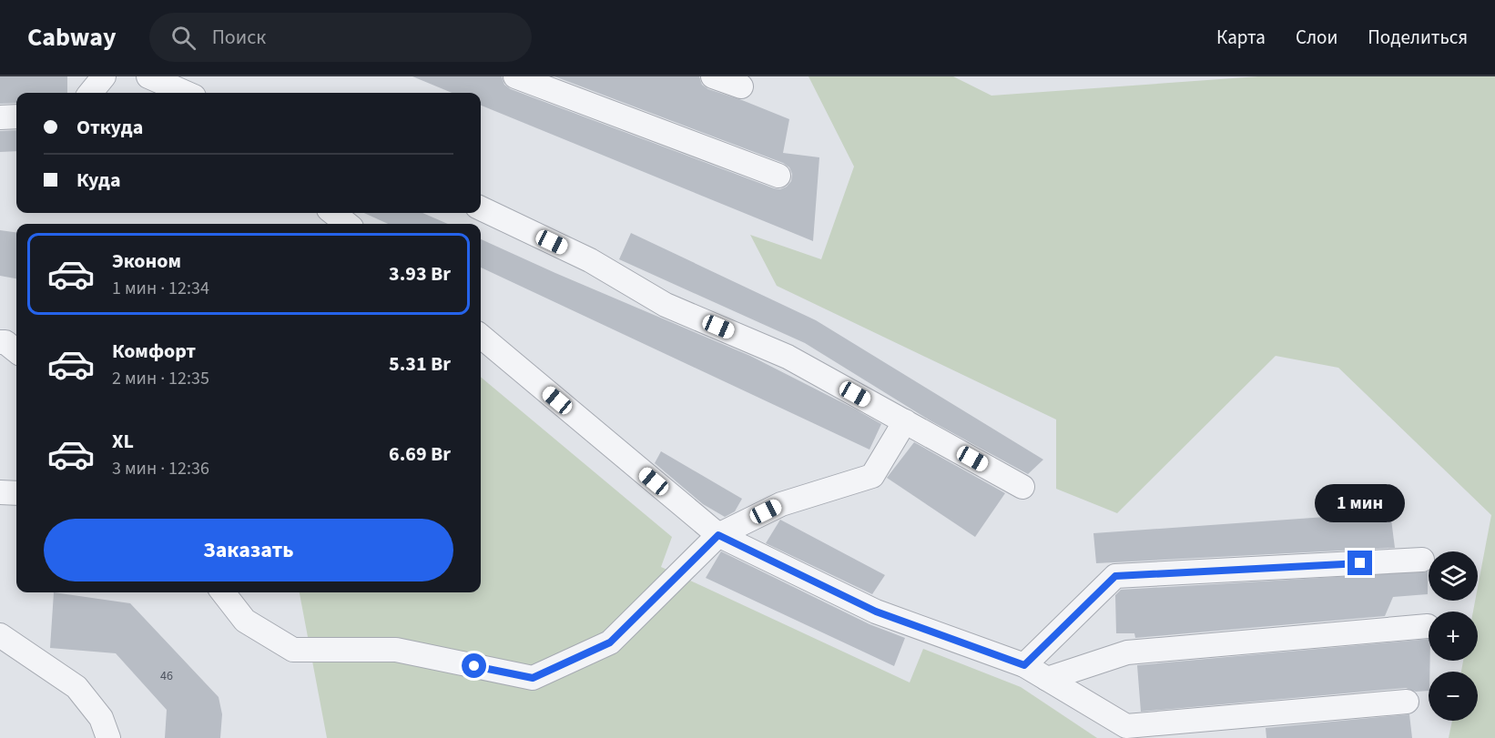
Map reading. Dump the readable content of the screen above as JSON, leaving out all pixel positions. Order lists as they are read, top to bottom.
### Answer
{
  "house_numbers": ["46"],
  "page": {
    "header": "Cabway",
    "search": "Поиск",
    "nav": ["Карта", "Слои", "Поделиться"],
    "banner": ["Откуда", "Куда"],
    "list": [
      {
        "name": "Эконом",
        "note": "1 мин · 12:34",
        "value": "3.93 Br"
      },
      {
        "name": "Комфорт",
        "note": "2 мин · 12:35",
        "value": "5.31 Br"
      },
      {
        "name": "XL",
        "note": "3 мин · 12:36",
        "value": "6.69 Br"
      }
    ],
    "bubble": "1 мин",
    "buttons": "Заказать",
    "map_buttons": ["+", "−"]
  }
}
